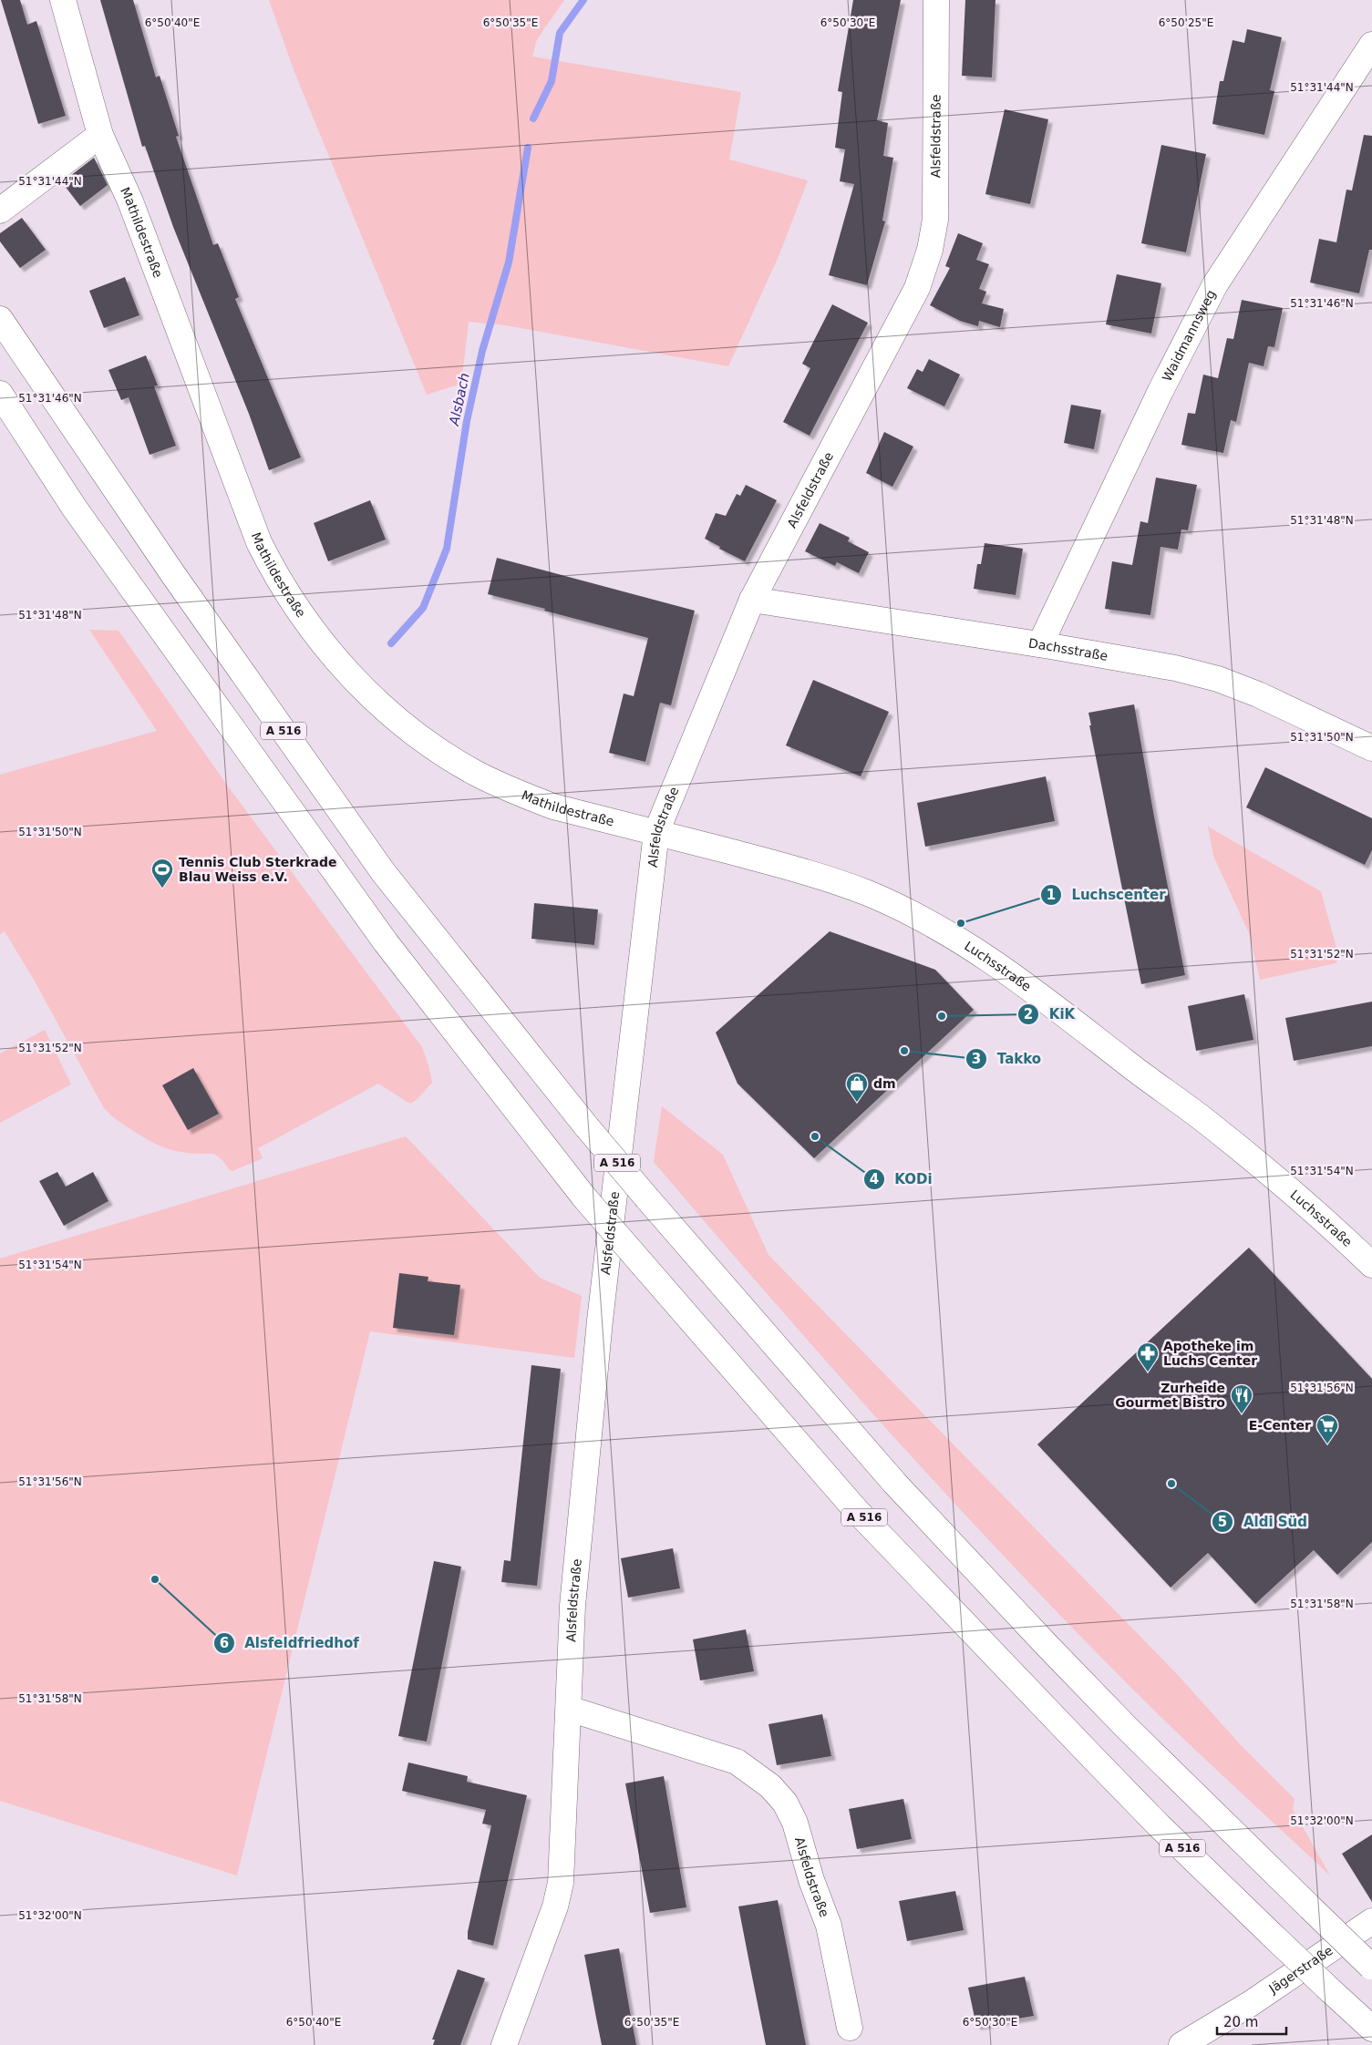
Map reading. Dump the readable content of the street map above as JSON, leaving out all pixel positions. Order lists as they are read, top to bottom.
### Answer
{
  "streets": {
    "main road": [
      "Alsfeldstraße",
      "Mathildestraße",
      "Waidmannsweg",
      "Dachsstraße",
      "A 516",
      "Luchsstraße",
      "Jägerstraße"
    ]
  },
  "crossings": [
    ["Alsfeldstraße", "Mathildestraße"],
    ["Alsfeldstraße", "Dachsstraße"],
    ["Alsfeldstraße", "Luchsstraße"],
    ["Mathildestraße", "Luchsstraße"],
    ["Waidmannsweg", "Dachsstraße"]
  ],
  "water": ["Alsbach"],
  "places": {
    "sports": ["Tennis Club Sterkrade Blau Weiss e.V."],
    "other": [
      "Luchscenter",
      "KiK",
      "Takko",
      "KODi",
      "Aldi Süd",
      "Alsfeldfriedhof"
    ],
    "shop": ["dm"],
    "pharmacy": ["Apotheke im Luchs Center"],
    "restaurant": ["Zurheide Gourmet Bistro"],
    "supermarket": ["E-Center"]
  },
  "scale_bar": "20 m",
  "coordinates": [
    "6°50'40\"E",
    "6°50'35\"E",
    "6°50'30\"E",
    "6°50'25\"E",
    "51°31'44\"N",
    "51°31'46\"N",
    "51°31'48\"N",
    "51°31'50\"N",
    "51°31'52\"N",
    "51°31'54\"N",
    "51°31'56\"N",
    "51°31'58\"N",
    "51°32'00\"N"
  ]
}
